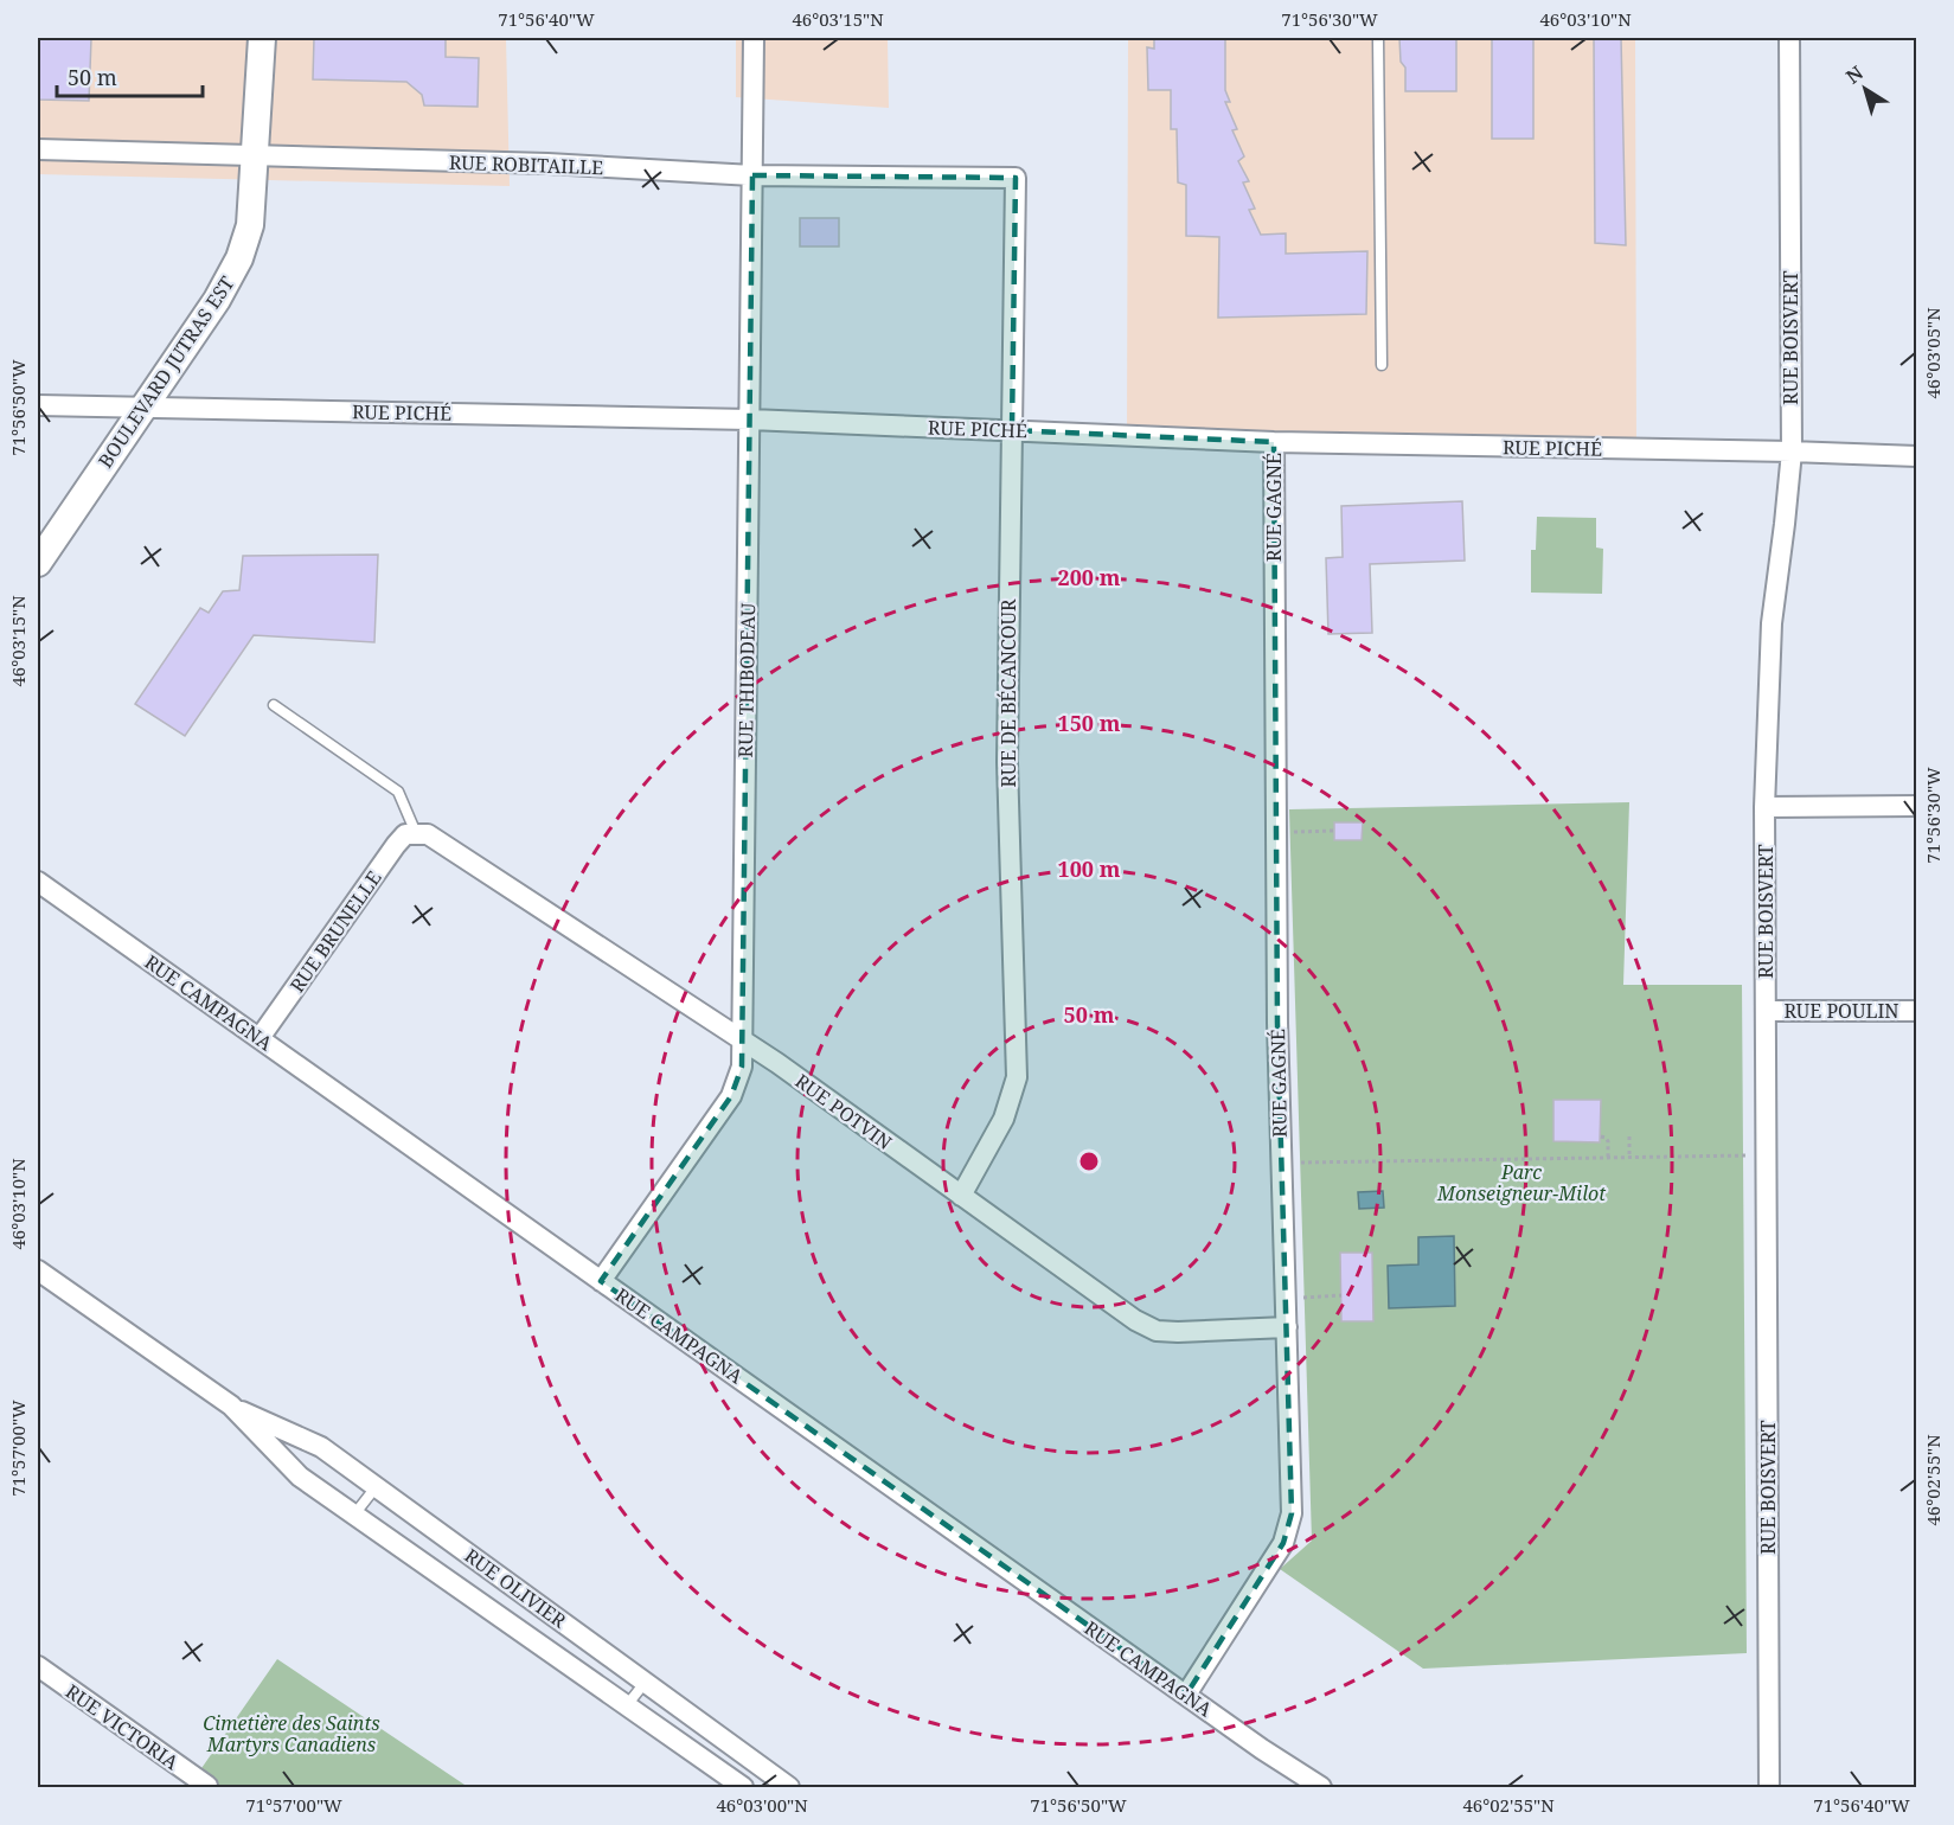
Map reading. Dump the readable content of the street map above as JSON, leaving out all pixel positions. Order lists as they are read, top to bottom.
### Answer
{
  "streets": {
    "main road": ["BOULEVARD JUTRAS EST"],
    "street": [
      "RUE ROBITAILLE",
      "RUE BOISVERT",
      "RUE PICHÉ",
      "RUE GAGNÉ",
      "RUE THIBODEAU",
      "RUE DE BÉCANCOUR",
      "RUE BRUNELLE",
      "RUE CAMPAGNA",
      "RUE POULIN",
      "RUE POTVIN",
      "RUE OLIVIER",
      "RUE VICTORIA"
    ]
  },
  "crossings": [
    ["RUE ROBITAILLE", "BOULEVARD JUTRAS EST"],
    ["RUE ROBITAILLE", "RUE THIBODEAU"],
    ["RUE ROBITAILLE", "RUE DE BÉCANCOUR"],
    ["RUE BOISVERT", "RUE PICHÉ"],
    ["RUE BOISVERT", "RUE POULIN"],
    ["BOULEVARD JUTRAS EST", "RUE PICHÉ"],
    ["RUE PICHÉ", "RUE GAGNÉ"],
    ["RUE PICHÉ", "RUE THIBODEAU"],
    ["RUE PICHÉ", "RUE DE BÉCANCOUR"],
    ["RUE GAGNÉ", "RUE CAMPAGNA"],
    ["RUE GAGNÉ", "RUE POTVIN"],
    ["RUE THIBODEAU", "RUE CAMPAGNA"],
    ["RUE THIBODEAU", "RUE POTVIN"],
    ["RUE DE BÉCANCOUR", "RUE POTVIN"],
    ["RUE BRUNELLE", "RUE CAMPAGNA"],
    ["RUE BRUNELLE", "RUE POTVIN"]
  ],
  "parks": ["Parc Monseigneur-Milot", "Cimetière des Saints Martyrs Canadiens"],
  "scale_bar": "50 m",
  "north": "top left",
  "coordinates": [
    "71°56'40\"W",
    "46°03'15\"N",
    "71°56'30\"W",
    "46°03'10\"N",
    "46°03'05\"N",
    "71°56'50\"W",
    "71°57'00\"W",
    "46°02'55\"N",
    "46°03'00\"N"
  ],
  "rings": [
    "200 m",
    "150 m",
    "100 m",
    "50 m"
  ]
}
